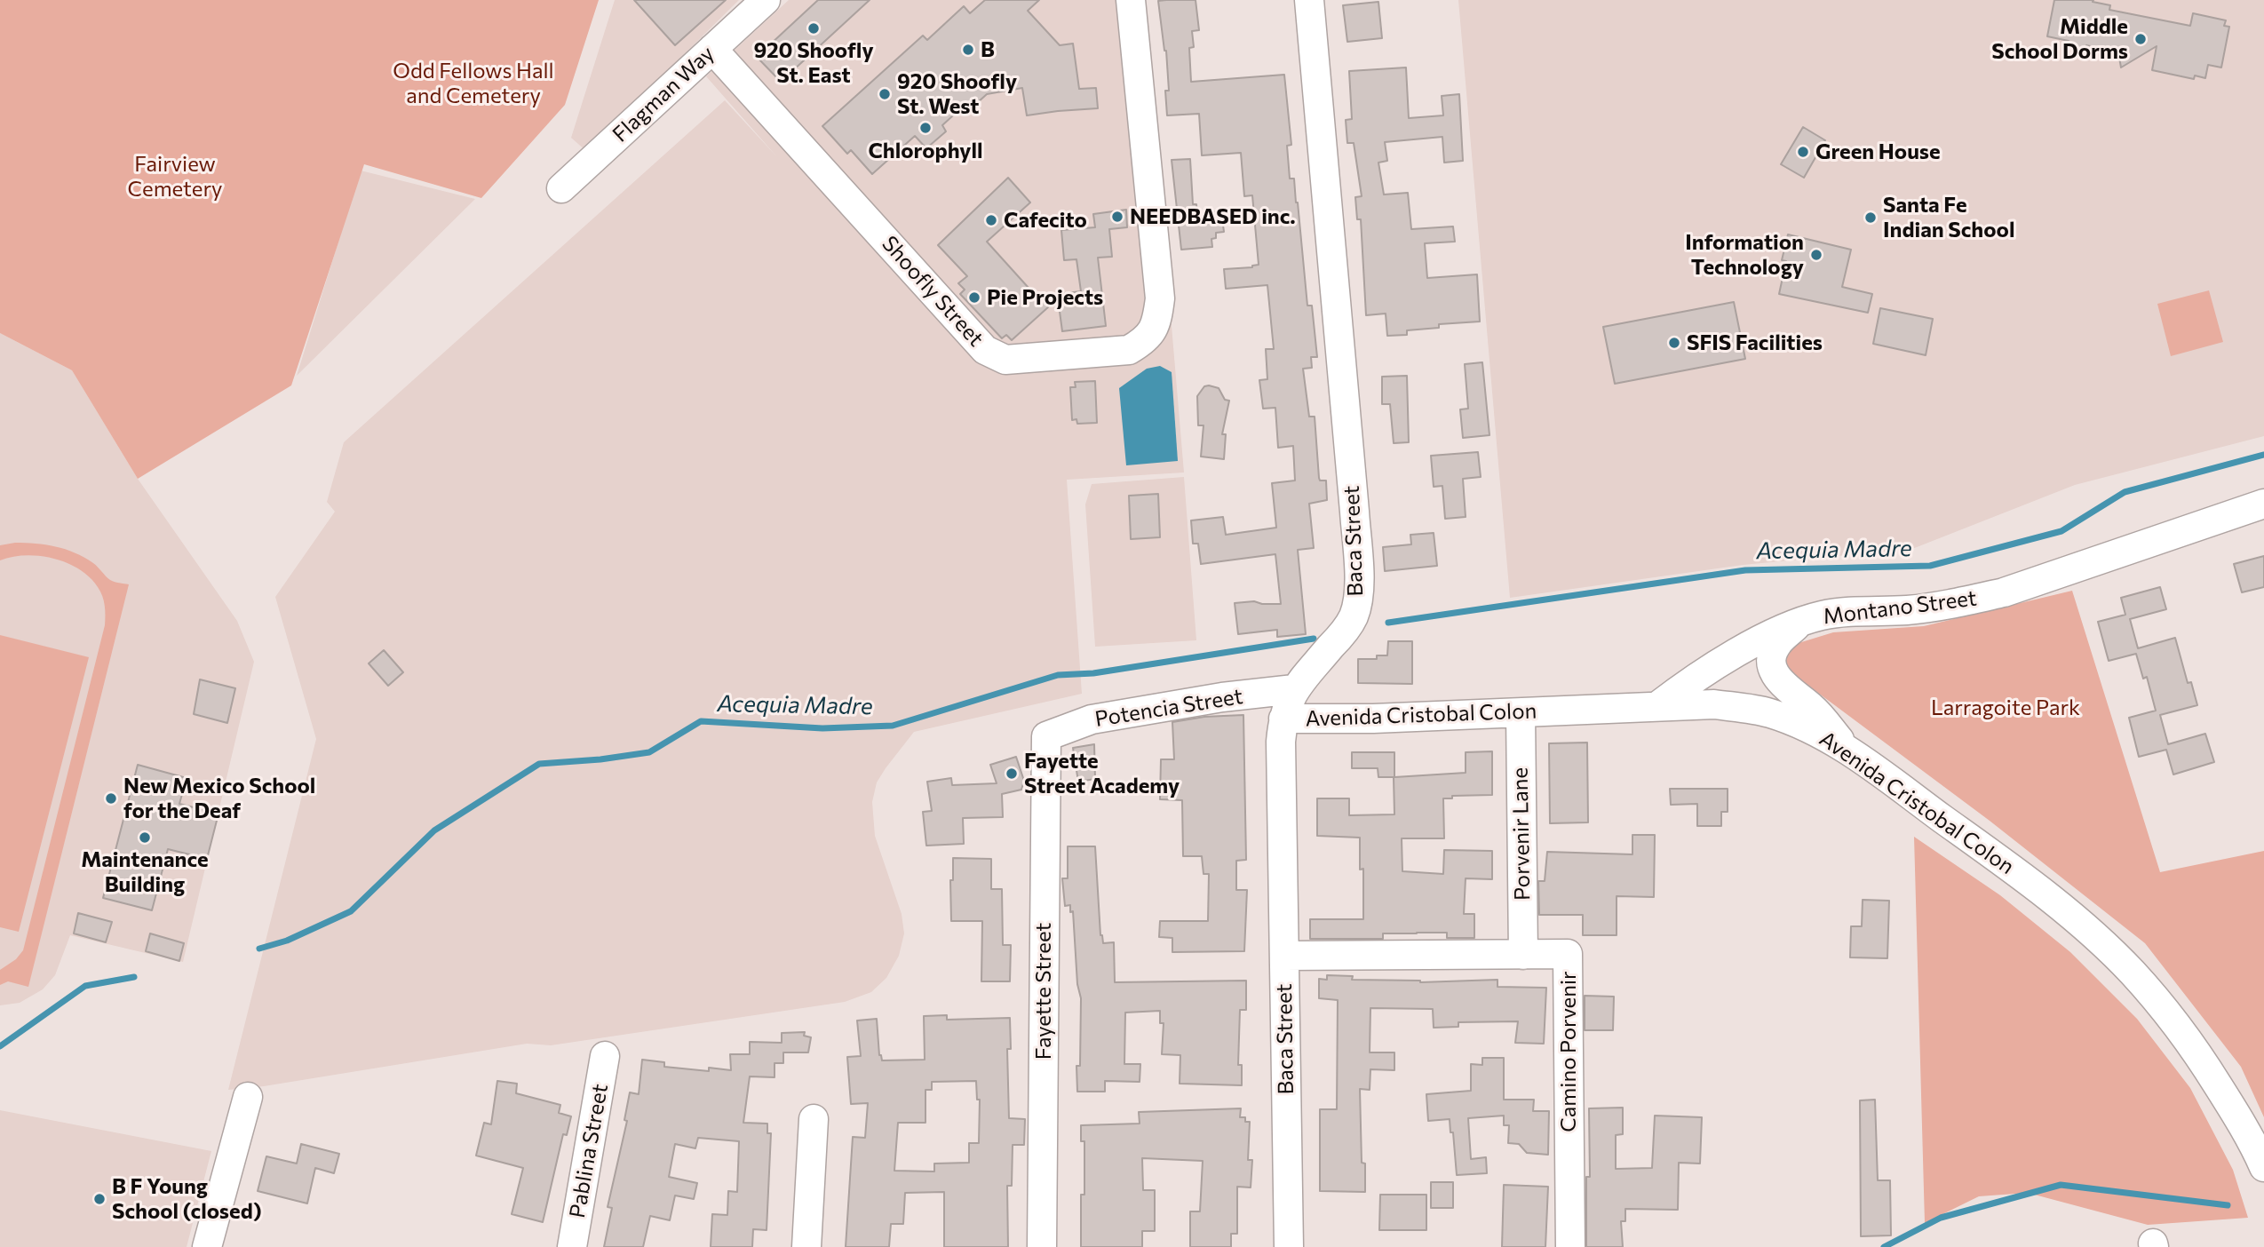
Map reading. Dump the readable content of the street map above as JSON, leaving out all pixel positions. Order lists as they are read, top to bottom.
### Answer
{
  "streets": {
    "street": [
      "Flagman Way",
      "Shoofly Street",
      "Baca Street",
      "Montano Street",
      "Potencia Street",
      "Avenida Cristobal Colon",
      "Porvenir Lane",
      "Fayette Street",
      "Camino Porvenir",
      "Pablina Street"
    ]
  },
  "crossings": [
    ["Flagman Way", "Shoofly Street"],
    ["Baca Street", "Potencia Street"],
    ["Baca Street", "Avenida Cristobal Colon"],
    ["Baca Street", "Camino Porvenir"],
    ["Montano Street", "Avenida Cristobal Colon"],
    ["Potencia Street", "Fayette Street"],
    ["Avenida Cristobal Colon", "Porvenir Lane"],
    ["Porvenir Lane", "Camino Porvenir"]
  ],
  "water": ["Acequia Madre"],
  "parks": ["Odd Fellows Hall and Cemetery", "Fairview Cemetery", "Larragoite Park"],
  "places": [
    "920 Shoofly St. East",
    "Middle School Dorms",
    "B",
    "920 Shoofly St. West",
    "Chlorophyll",
    "Green House",
    "NEEDBASED inc.",
    "Santa Fe Indian School",
    "Cafecito",
    "Information Technology",
    "Pie Projects",
    "SFIS Facilities",
    "Fayette Street Academy",
    "New Mexico School for the Deaf",
    "Maintenance Building",
    "B F Young School (closed)"
  ]
}
